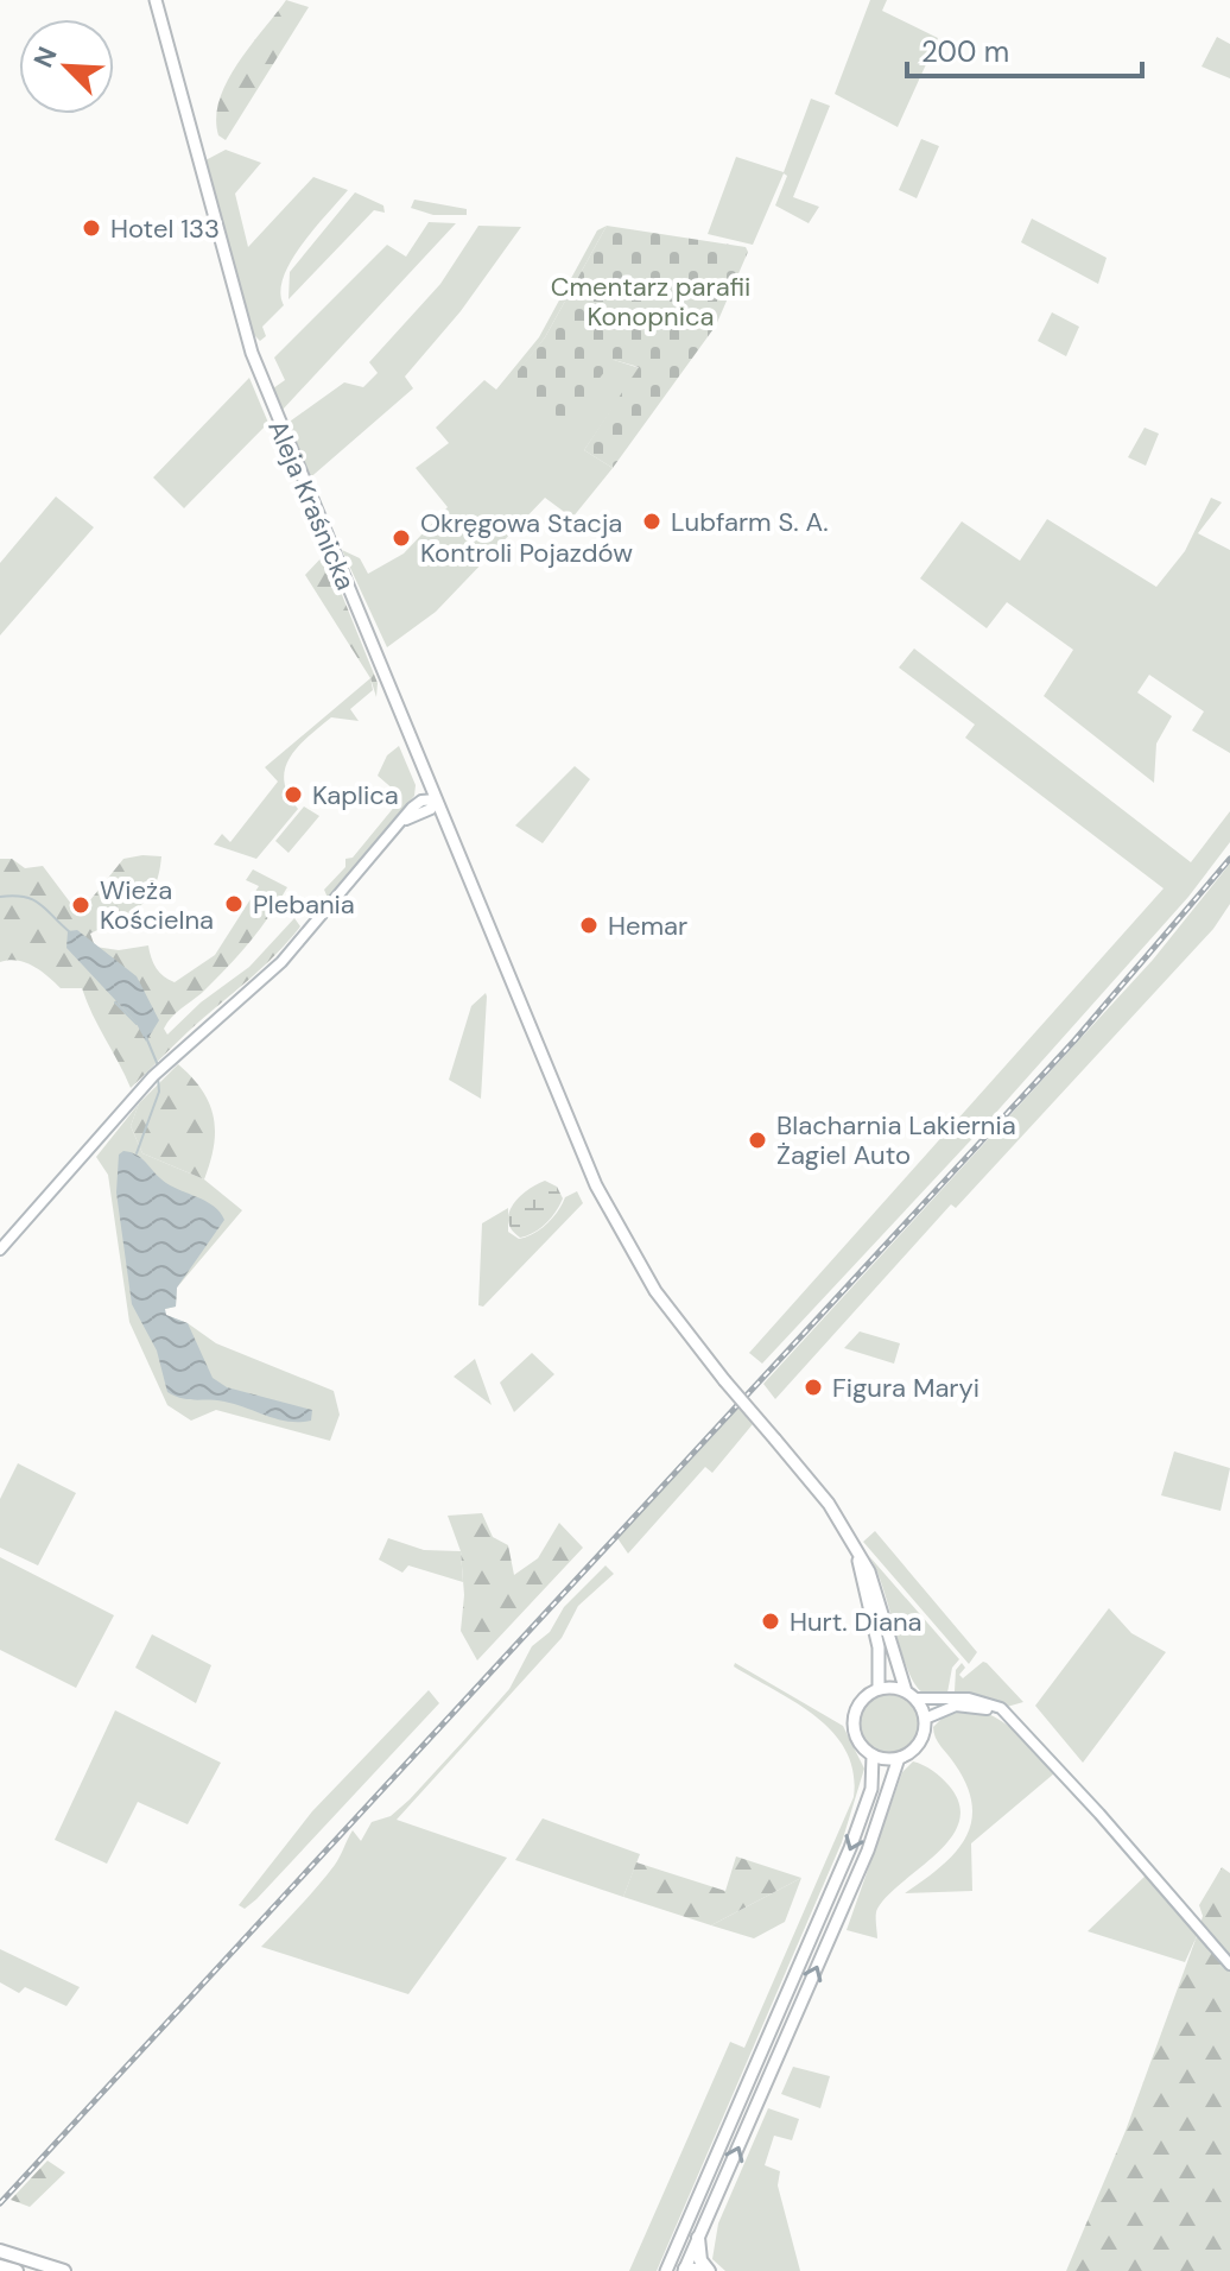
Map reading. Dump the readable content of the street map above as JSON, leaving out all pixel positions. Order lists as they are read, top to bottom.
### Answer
{
  "streets": {
    "main road": ["Aleja Kraśnicka"]
  },
  "parks": ["Cmentarz parafii Konopnica"],
  "places": [
    "Hotel 133",
    "Lubfarm S. A.",
    "Okręgowa Stacja Kontroli Pojazdów",
    "Kaplica",
    "Plebania",
    "Wieża Kościelna",
    "Hemar",
    "Blacharnia Lakiernia Żagiel Auto",
    "Figura Maryi",
    "Hurt. Diana"
  ],
  "scale_bar": "200 m",
  "north": "top left"
}
